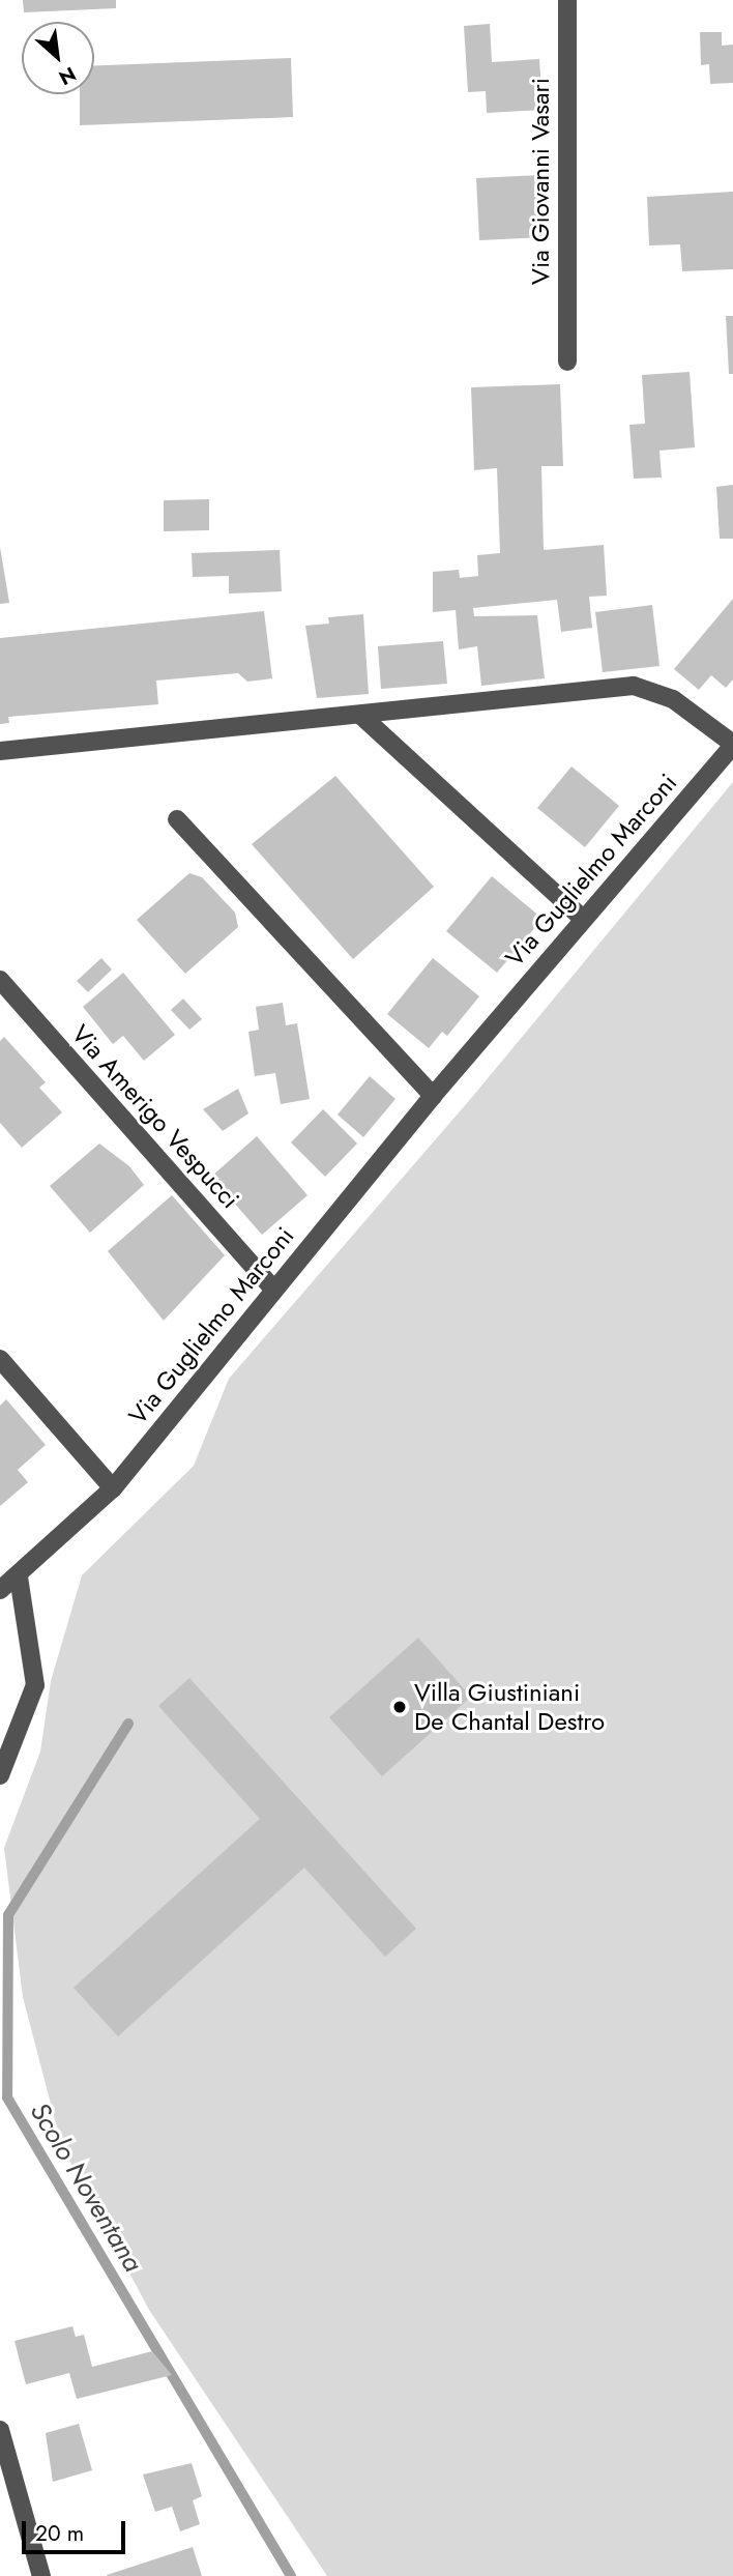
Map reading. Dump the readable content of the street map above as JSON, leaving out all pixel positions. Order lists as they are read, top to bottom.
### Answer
{
  "streets": {
    "street": ["Via Giovanni Vasari", "Via Guglielmo Marconi", "Via Amerigo Vespucci"]
  },
  "crossings": [
    ["Via Guglielmo Marconi", "Via Amerigo Vespucci"]
  ],
  "water": ["Scolo Noventana"],
  "places": ["Villa Giustiniani De Chantal Destro"],
  "scale_bar": "20 m",
  "north": "bottom right"
}
